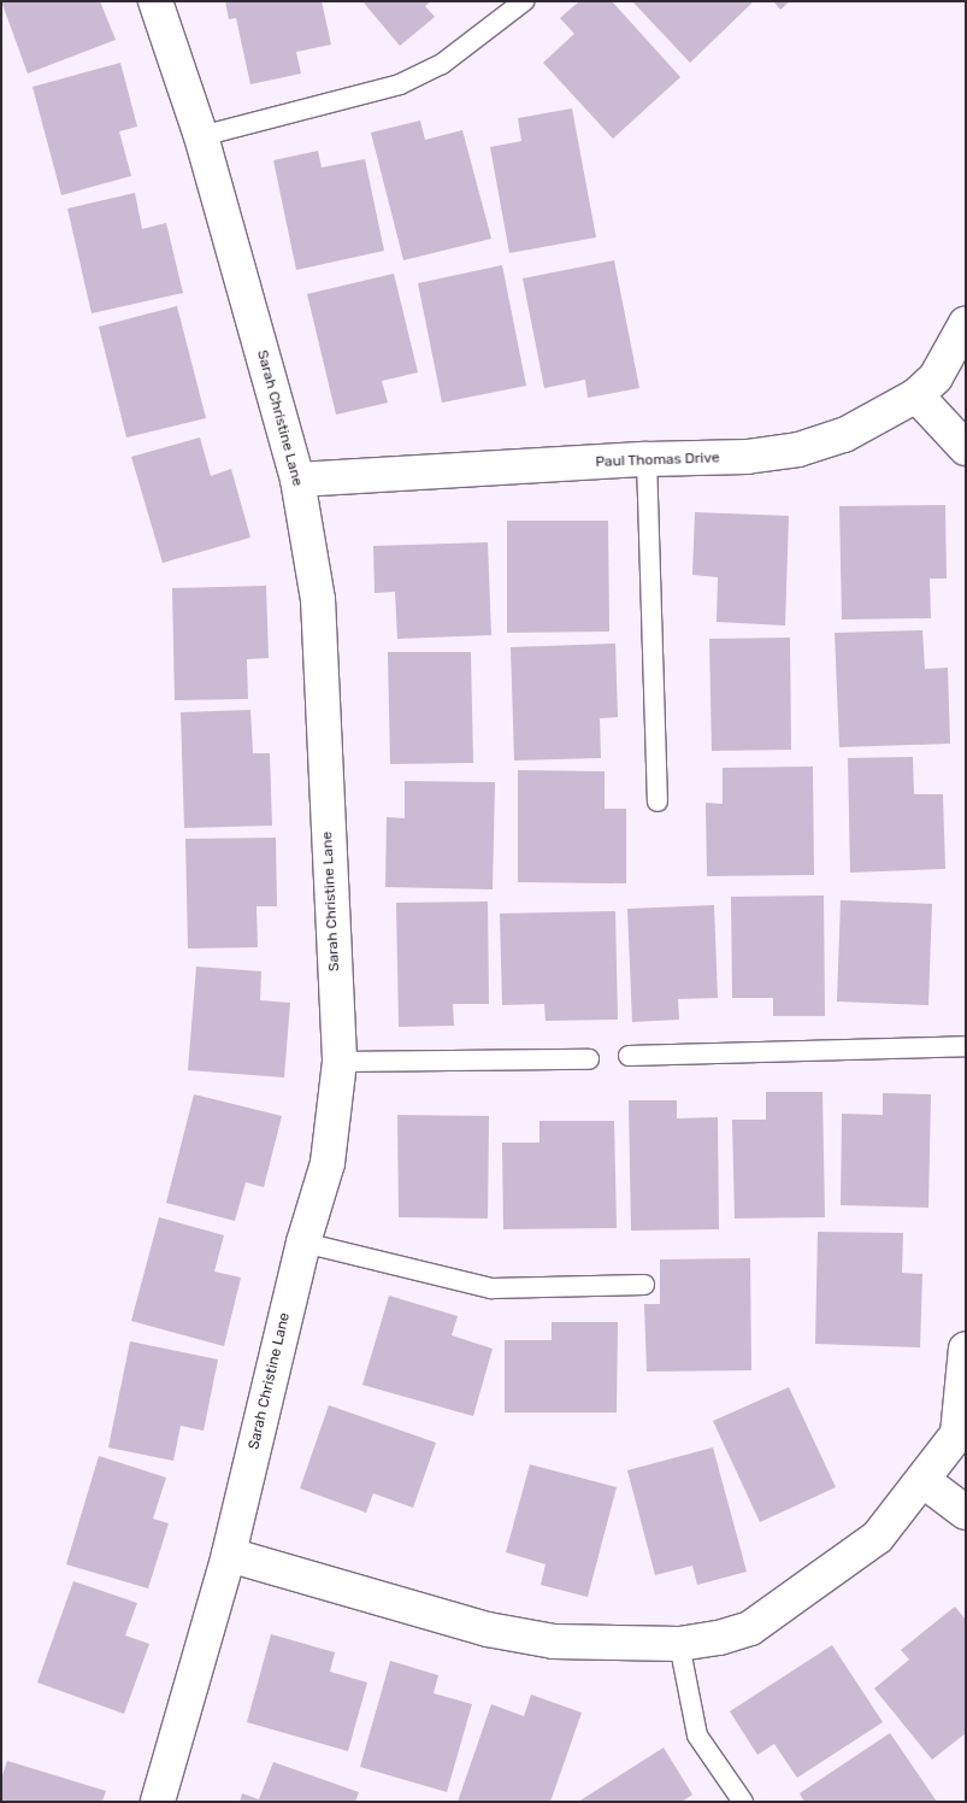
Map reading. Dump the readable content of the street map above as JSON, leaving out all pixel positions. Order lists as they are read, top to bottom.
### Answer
{
  "streets": {
    "street": ["Sarah Christine Lane", "Paul Thomas Drive"]
  },
  "crossings": [
    ["Sarah Christine Lane", "Paul Thomas Drive"]
  ]
}
